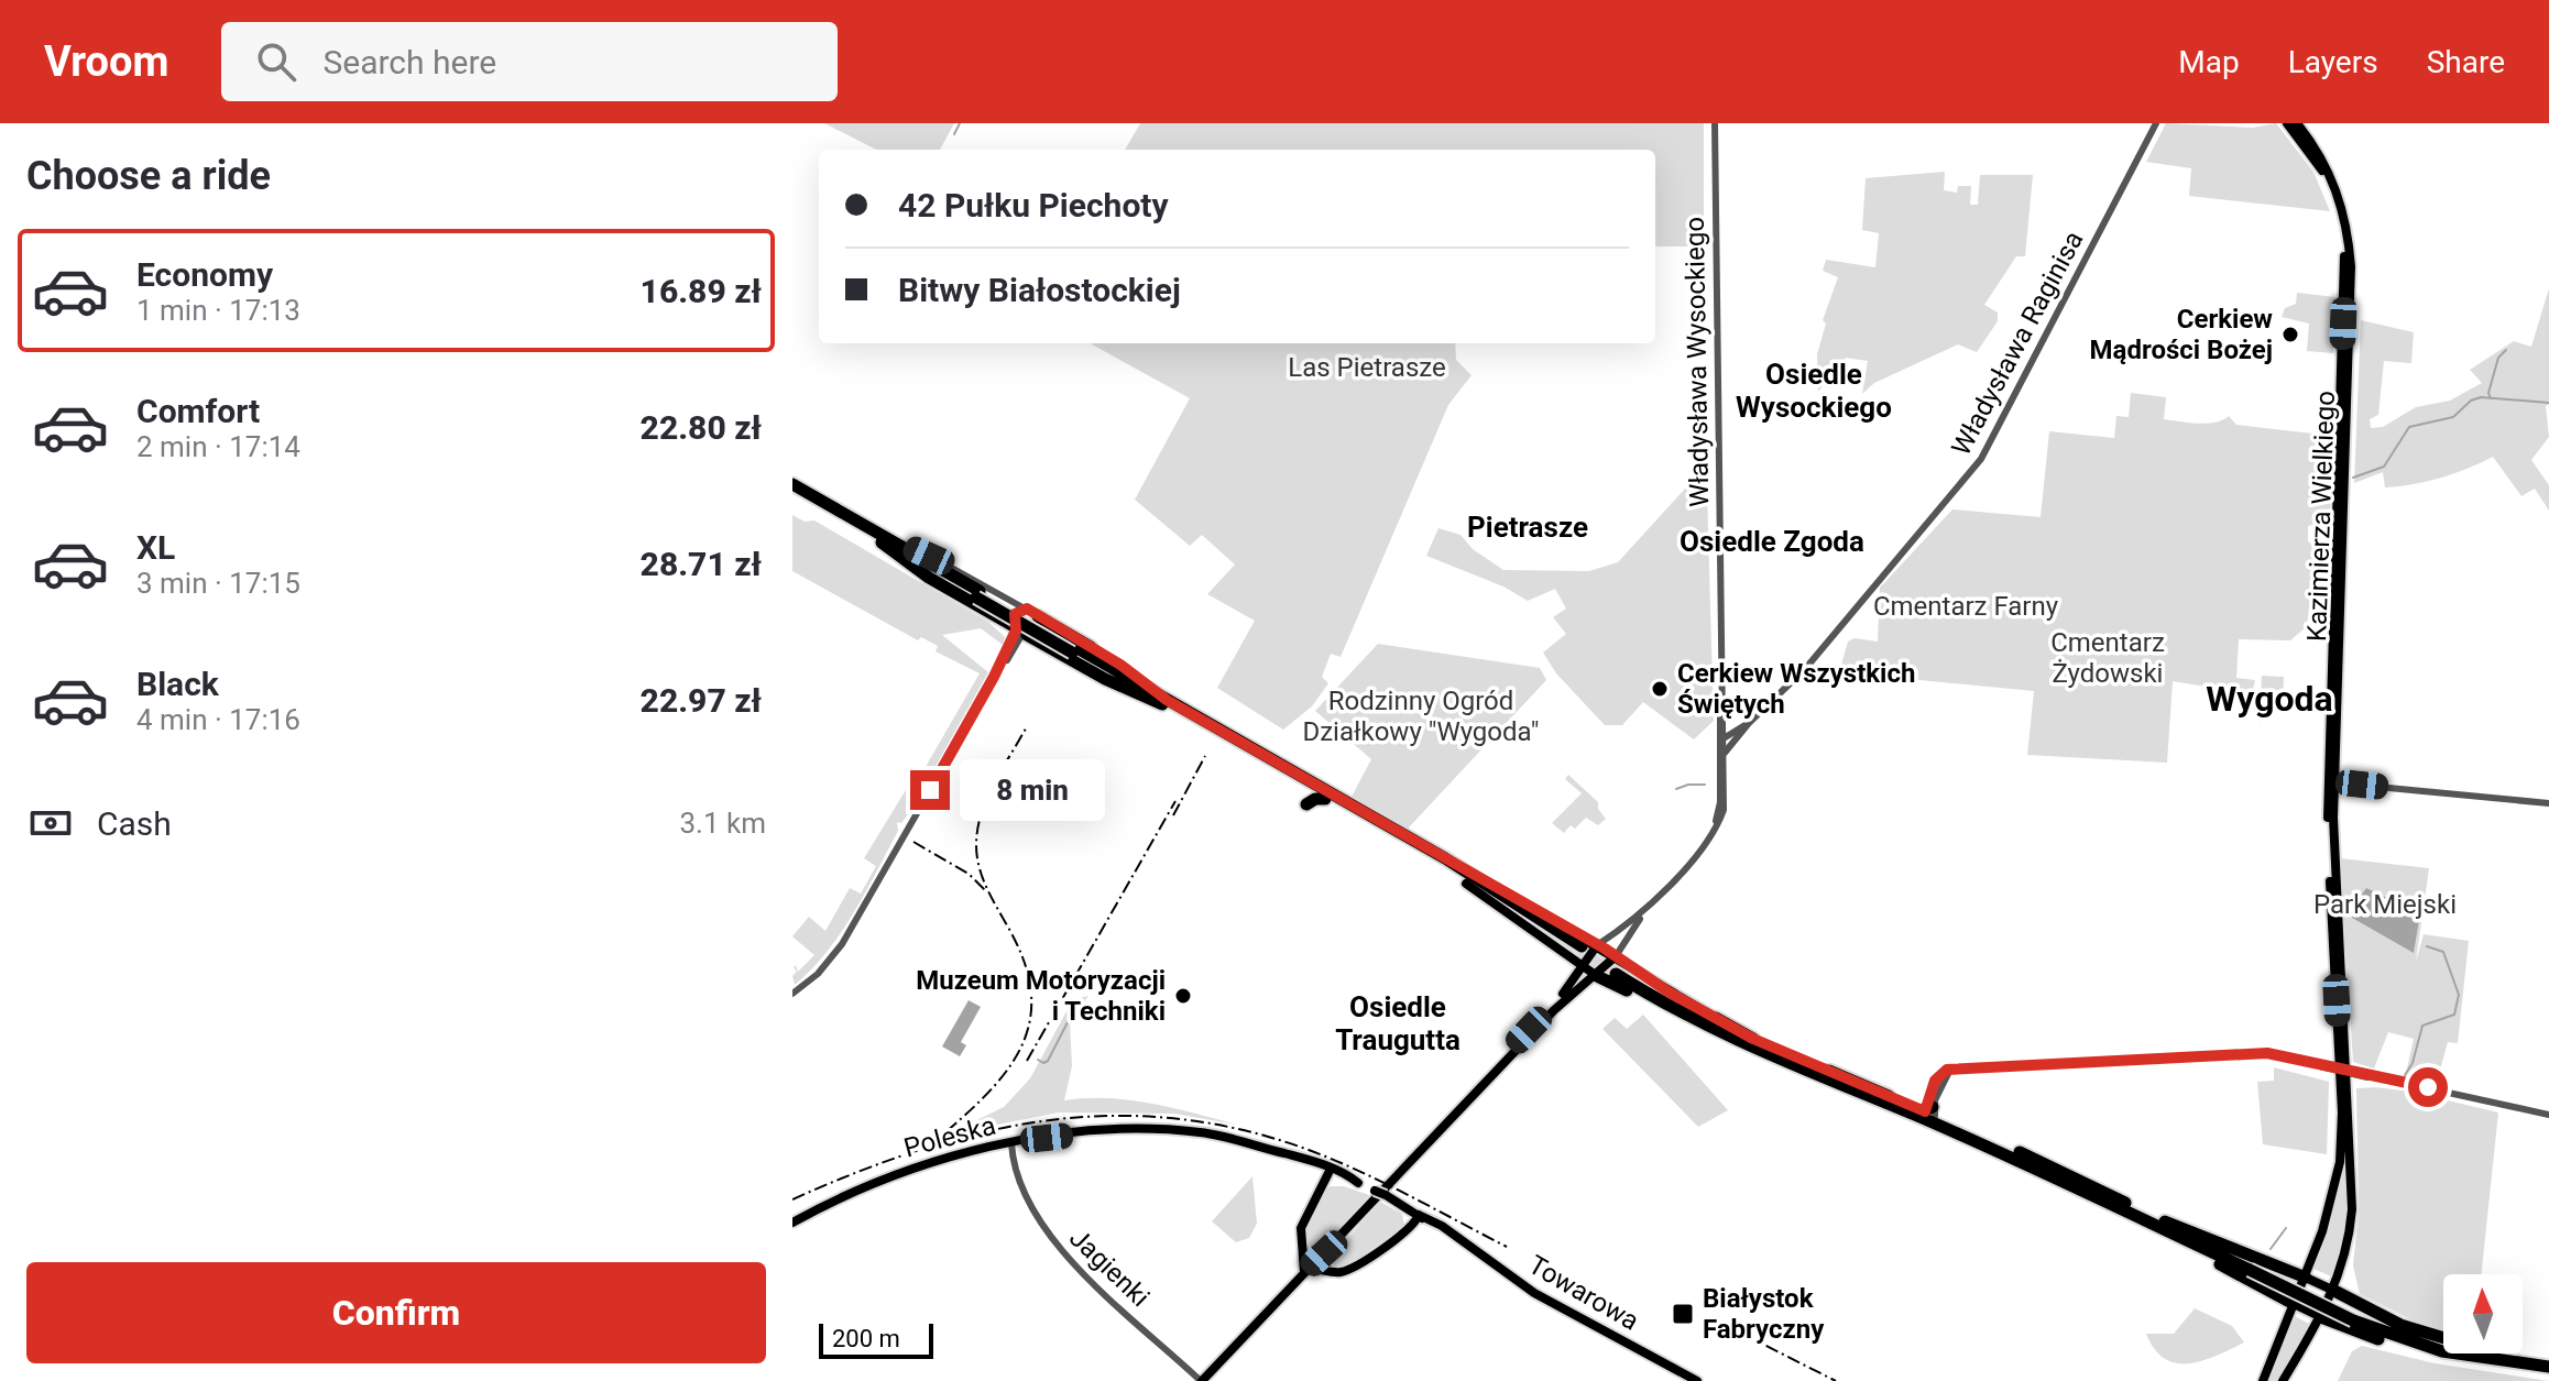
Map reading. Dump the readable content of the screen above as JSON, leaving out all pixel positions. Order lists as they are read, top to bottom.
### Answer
{
  "streets": {
    "main road": ["Kazimierza Wielkiego", "Poleska", "Towarowa"],
    "street": ["Władysława Raginisa", "Władysława Wysockiego", "Jagienki"]
  },
  "crossings": [
    ["Władysława Raginisa", "Władysława Wysockiego"],
    ["Poleska", "Jagienki"],
    ["Poleska", "Towarowa"]
  ],
  "districts": [
    "Osiedle Wysockiego",
    "Pietrasze",
    "Osiedle Zgoda",
    "Wygoda",
    "Osiedle Traugutta"
  ],
  "parks": [
    "Las Pietrasze",
    "Cmentarz Farny",
    "Cmentarz Żydowski",
    "Rodzinny Ogród Działkowy \"Wygoda\"",
    "Park Miejski"
  ],
  "places": {
    "other": ["Cerkiew Mądrości Bożej", "Cerkiew Wszystkich Świętych", "Muzeum Motoryzacji i Techniki"],
    "transit": ["Białystok Fabryczny"]
  },
  "scale_bar": "200 m",
  "north": "top",
  "page": {
    "header": "Vroom",
    "search": "Search here",
    "nav": ["Map", "Layers", "Share"],
    "heading": "Choose a ride",
    "banner": ["42 Pułku Piechoty", "Bitwy Białostockiej"],
    "list": [
      {
        "name": "Economy",
        "note": "1 min · 17:13",
        "value": "16.89 zł"
      },
      {
        "name": "Comfort",
        "note": "2 min · 17:14",
        "value": "22.80 zł"
      },
      {
        "name": "XL",
        "note": "3 min · 17:15",
        "value": "28.71 zł"
      },
      {
        "name": "Black",
        "note": "4 min · 17:16",
        "value": "22.97 zł"
      }
    ],
    "bubble": "8 min",
    "pay": ["Cash", "3.1 km"],
    "buttons": "Confirm",
    "scale": "200 m"
  }
}
